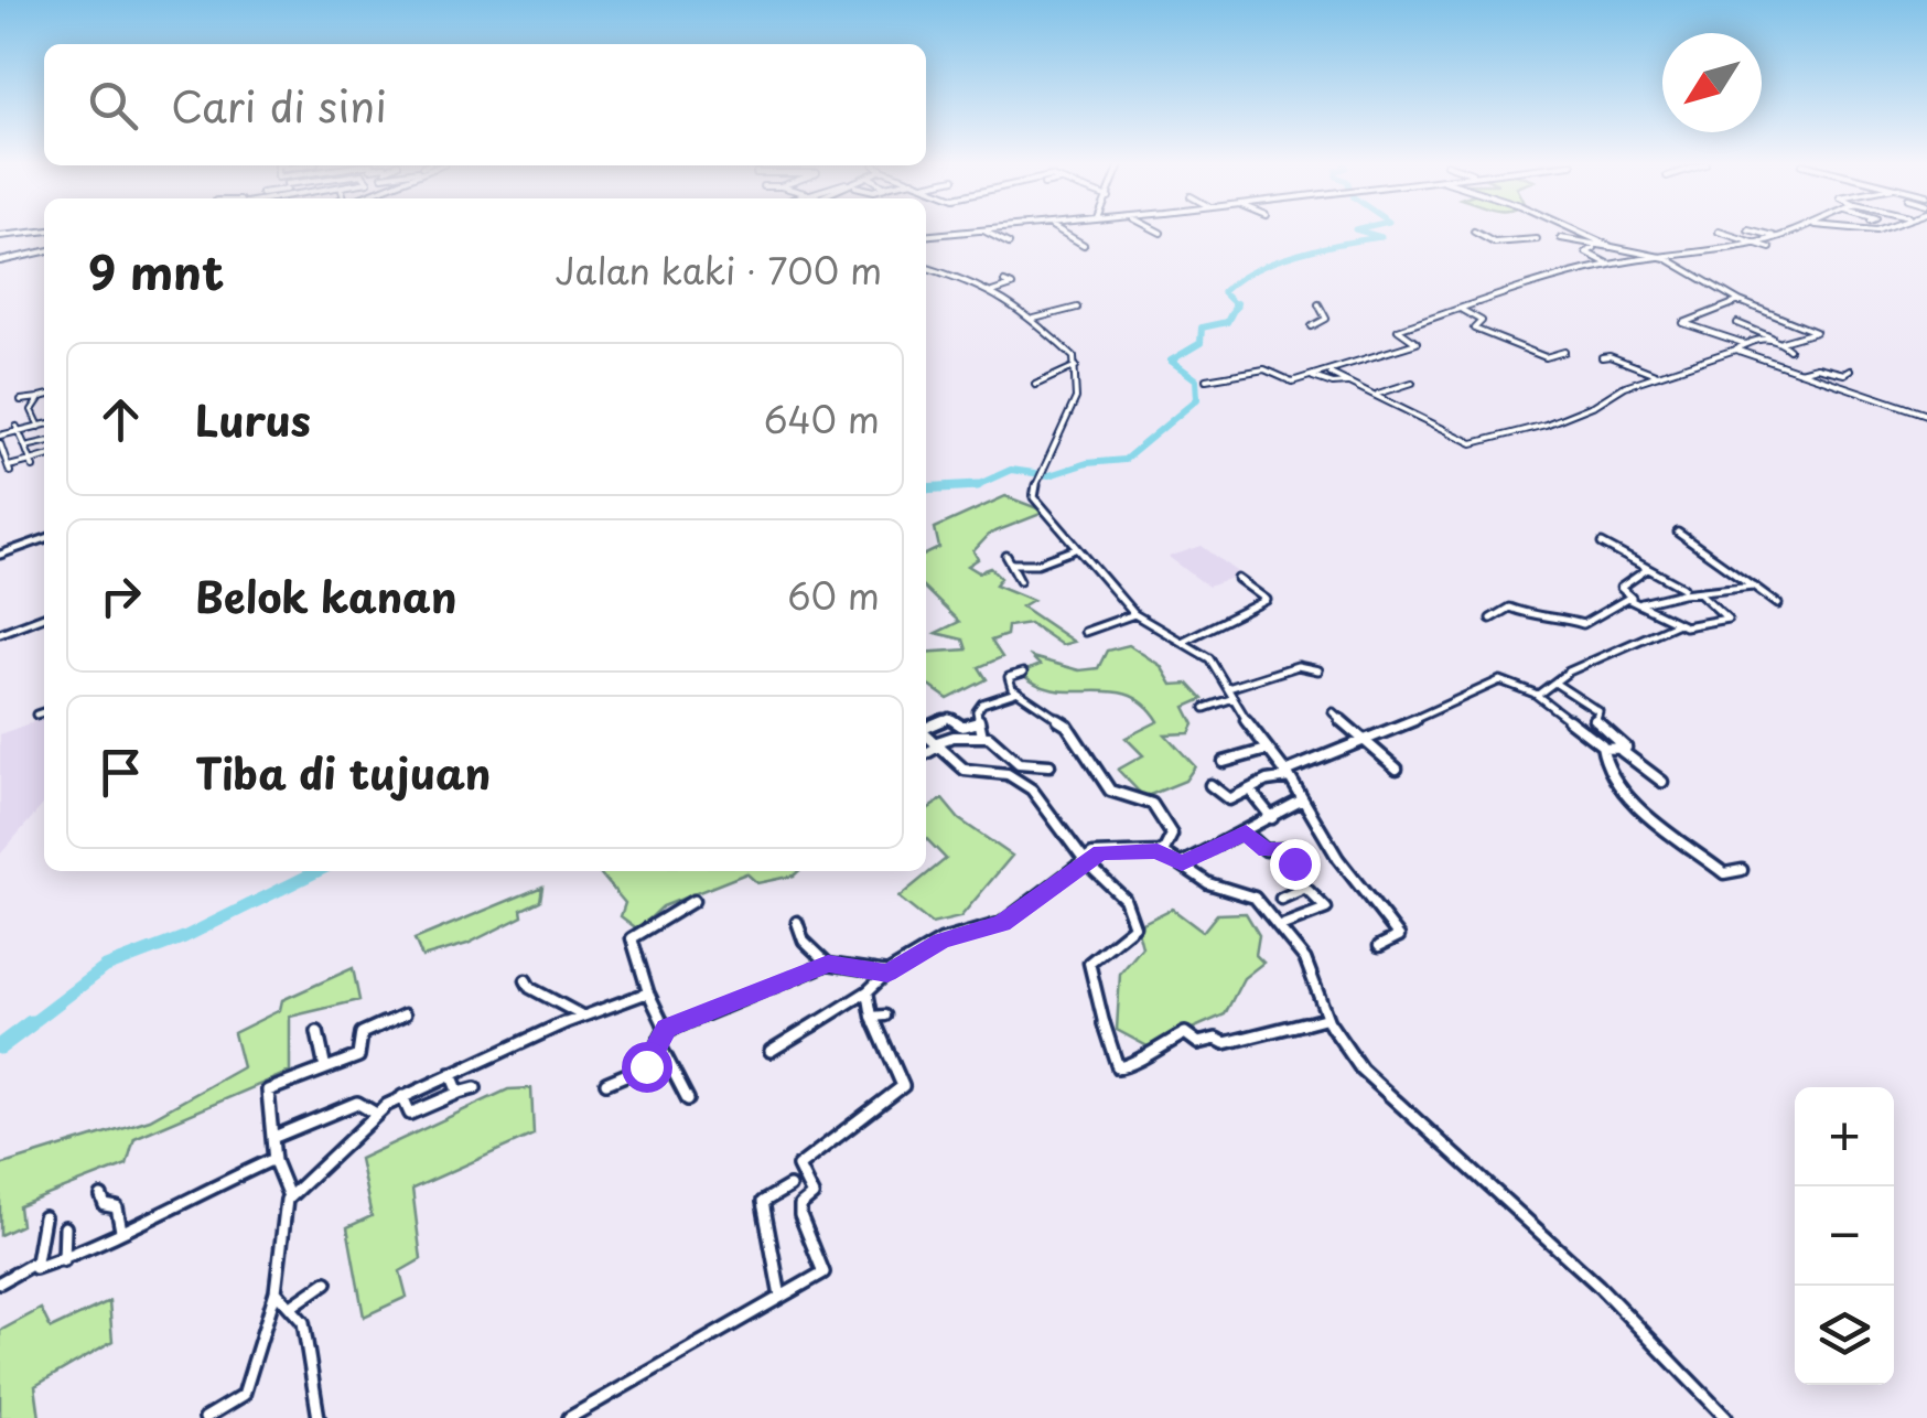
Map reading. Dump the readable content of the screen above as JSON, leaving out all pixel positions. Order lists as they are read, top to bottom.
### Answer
{
  "north": "bottom left",
  "page": {
    "search": "Cari di sini",
    "heading": ["9 mnt", "Jalan kaki · 700 m"],
    "list": [
      ["Lurus", "640 m"],
      ["Belok kanan", "60 m"],
      "Tiba di tujuan"
    ],
    "map_buttons": ["+", "−"]
  }
}
